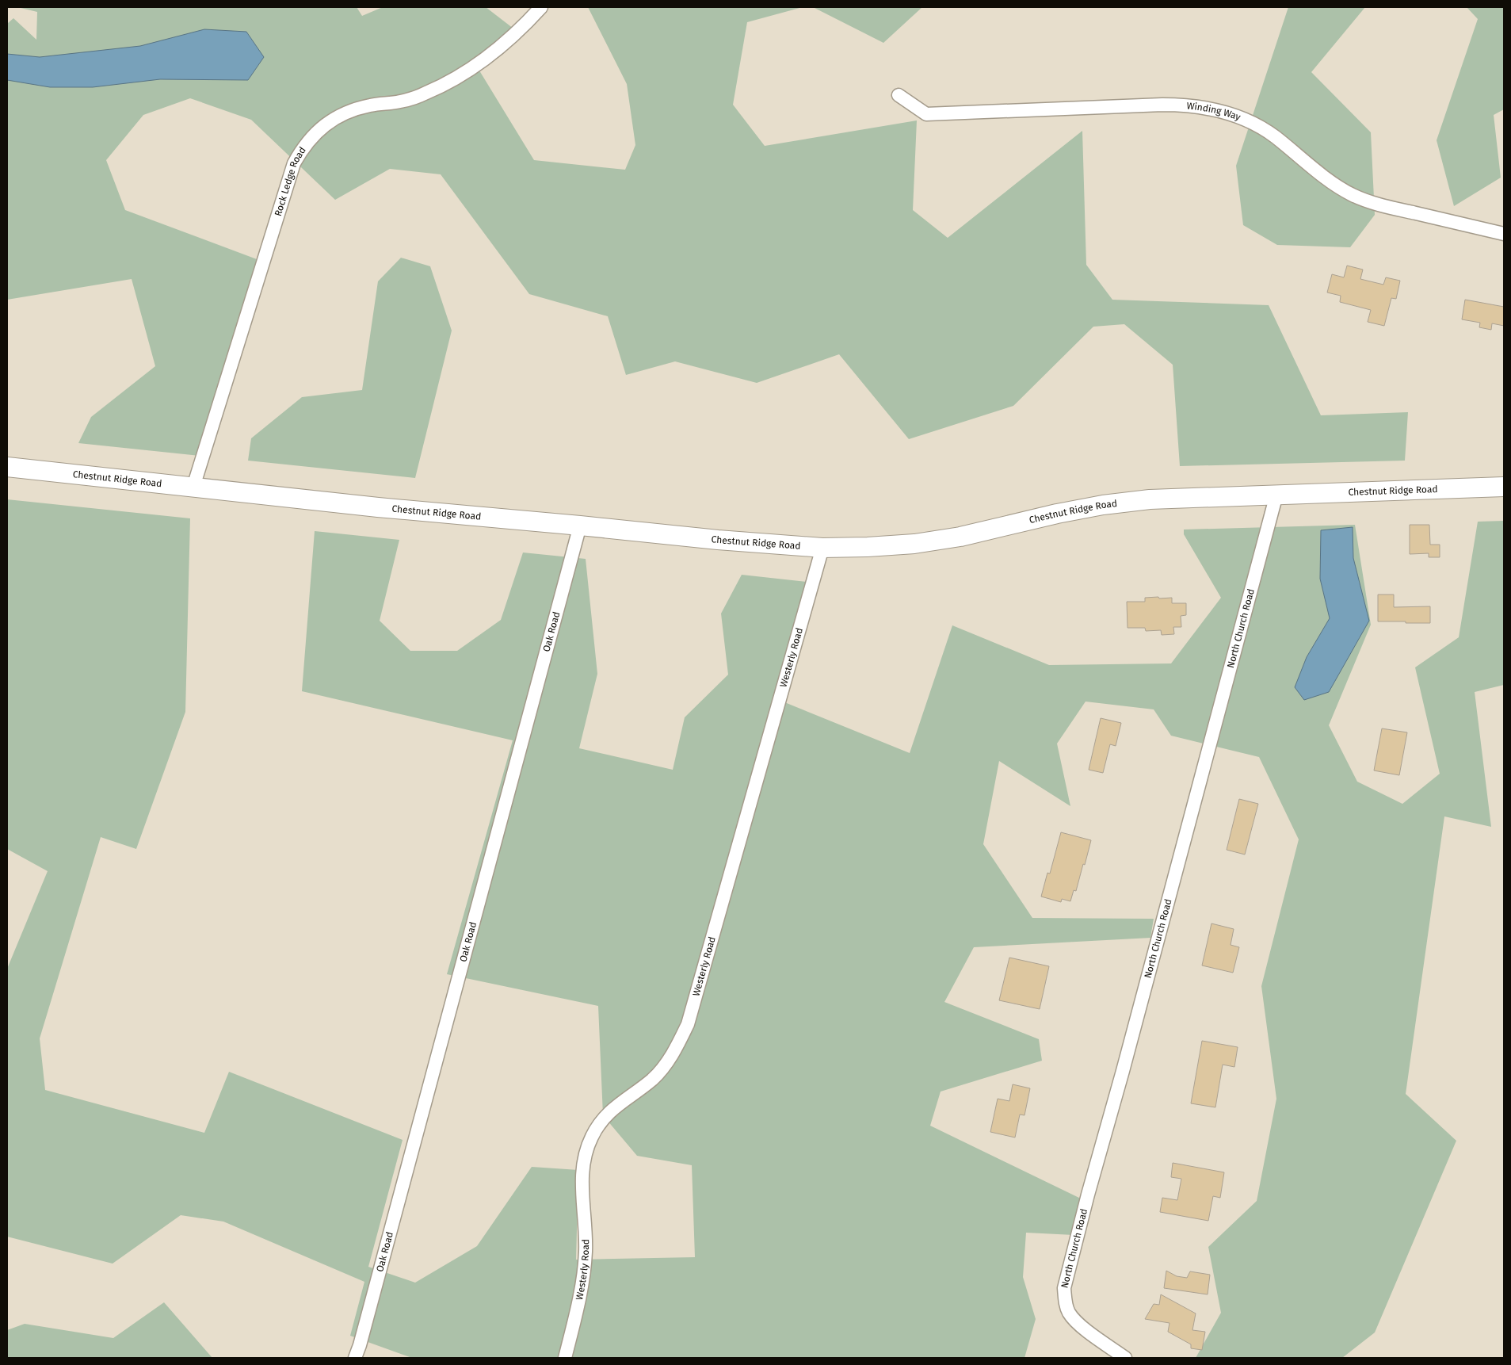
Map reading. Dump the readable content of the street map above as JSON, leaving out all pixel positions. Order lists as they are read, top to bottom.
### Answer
{
  "streets": {
    "main road": ["Chestnut Ridge Road"],
    "street": [
      "Winding Way",
      "Rock Ledge Road",
      "North Church Road",
      "Oak Road",
      "Westerly Road"
    ]
  },
  "crossings": [
    ["Rock Ledge Road", "Chestnut Ridge Road"],
    ["Chestnut Ridge Road", "North Church Road"],
    ["Chestnut Ridge Road", "Oak Road"],
    ["Chestnut Ridge Road", "Westerly Road"]
  ]
}
